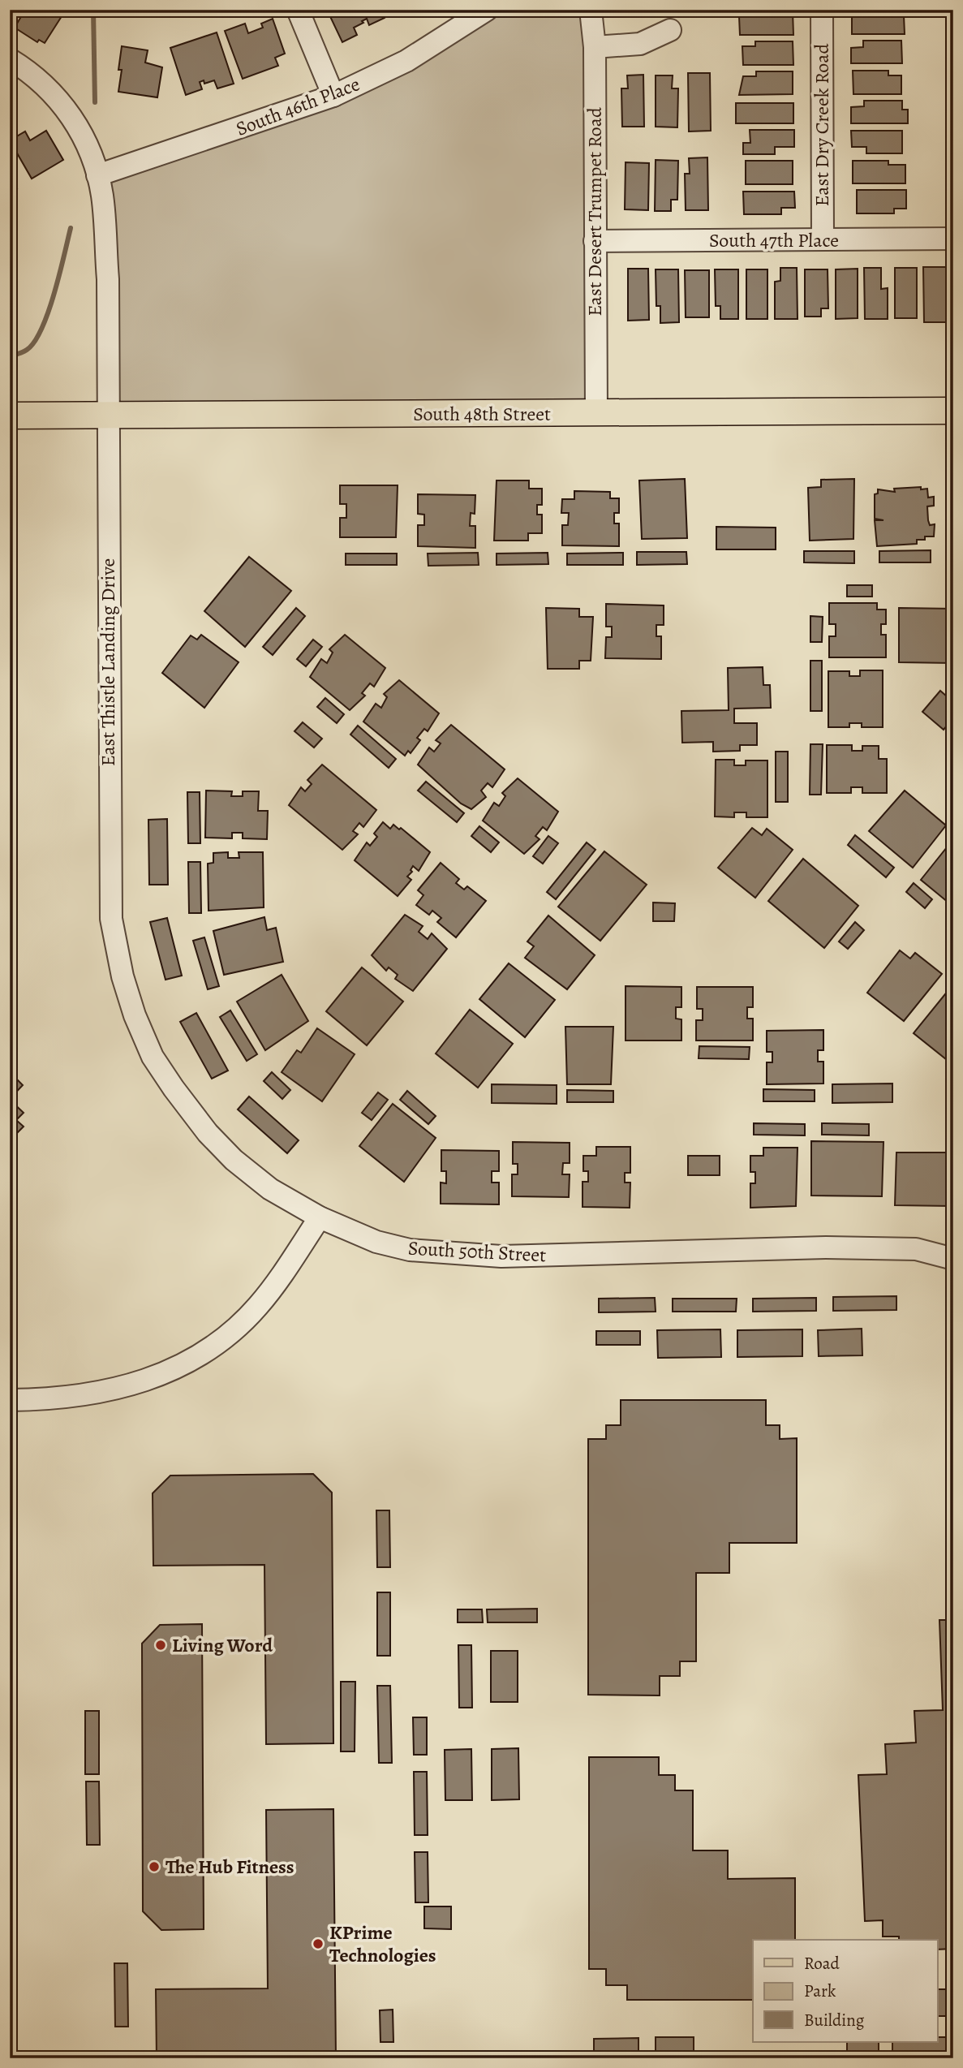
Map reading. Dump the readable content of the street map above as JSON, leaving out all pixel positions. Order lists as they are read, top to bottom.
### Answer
{
  "streets": {
    "main road": ["South 48th Street"],
    "street": [
      "South 46th Place",
      "East Dry Creek Road",
      "East Desert Trumpet Road",
      "South 47th Place",
      "East Thistle Landing Drive",
      "South 50th Street"
    ]
  },
  "crossings": [
    ["South 46th Place", "East Thistle Landing Drive"],
    ["East Dry Creek Road", "South 47th Place"],
    ["East Desert Trumpet Road", "South 47th Place"],
    ["East Desert Trumpet Road", "South 48th Street"],
    ["South 48th Street", "East Thistle Landing Drive"],
    ["East Thistle Landing Drive", "South 50th Street"]
  ],
  "places": ["Living Word", "The Hub Fitness", "KPrime Technologies"],
  "legend": ["Road", "Park", "Building"]
}
